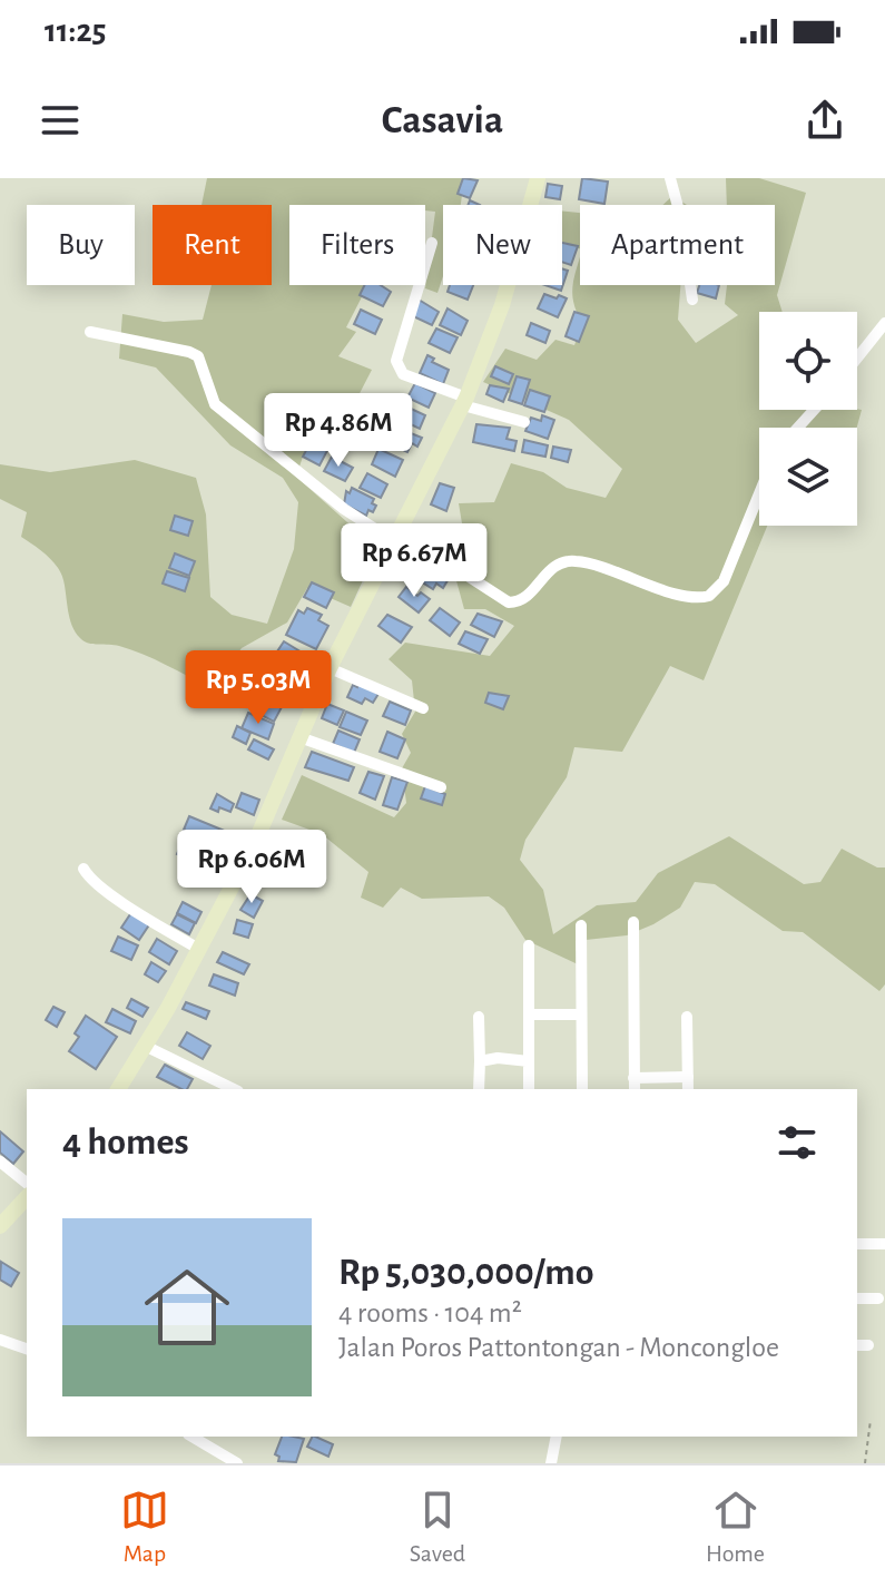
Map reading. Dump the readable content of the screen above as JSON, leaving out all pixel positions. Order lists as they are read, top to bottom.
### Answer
{
  "page": {
    "status": "11:25",
    "header": "Casavia",
    "chip": [
      "Buy",
      "Rent",
      "Filters",
      "New",
      "Apartment"
    ],
    "price": [
      "Rp 4.86M",
      "Rp 6.67M",
      "Rp 5.03M",
      "Rp 6.06M"
    ],
    "heading": "4 homes",
    "list": [
      {
        "name": "Rp 5,030,000/mo",
        "note": "4 rooms · 104 m² · Jalan Poros Pattontongan - Moncongloe"
      }
    ],
    "tabs": ["Map", "Saved", "Home"]
  }
}
